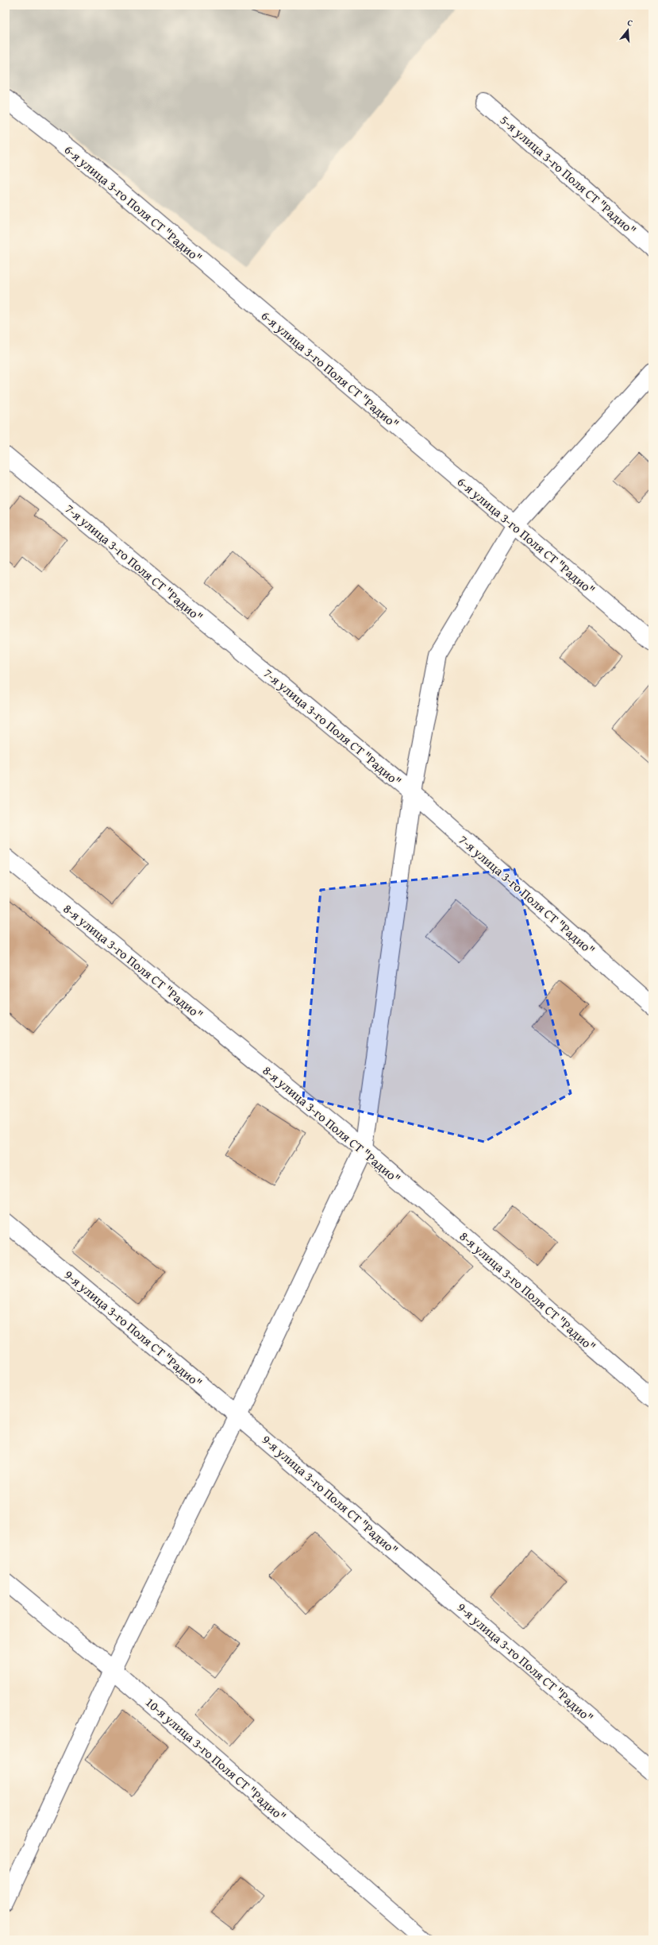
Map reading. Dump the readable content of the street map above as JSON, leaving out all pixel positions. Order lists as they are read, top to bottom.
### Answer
{
  "streets": {
    "street": [
      "5-я улица 3-го Поля СТ \"Радио\"",
      "6-я улица 3-го Поля СТ \"Радио\"",
      "7-я улица 3-го Поля СТ \"Радио\"",
      "8-я улица 3-го Поля СТ \"Радио\"",
      "9-я улица 3-го Поля СТ \"Радио\"",
      "10-я улица 3-го Поля СТ \"Радио\""
    ]
  },
  "north": "top"
}
